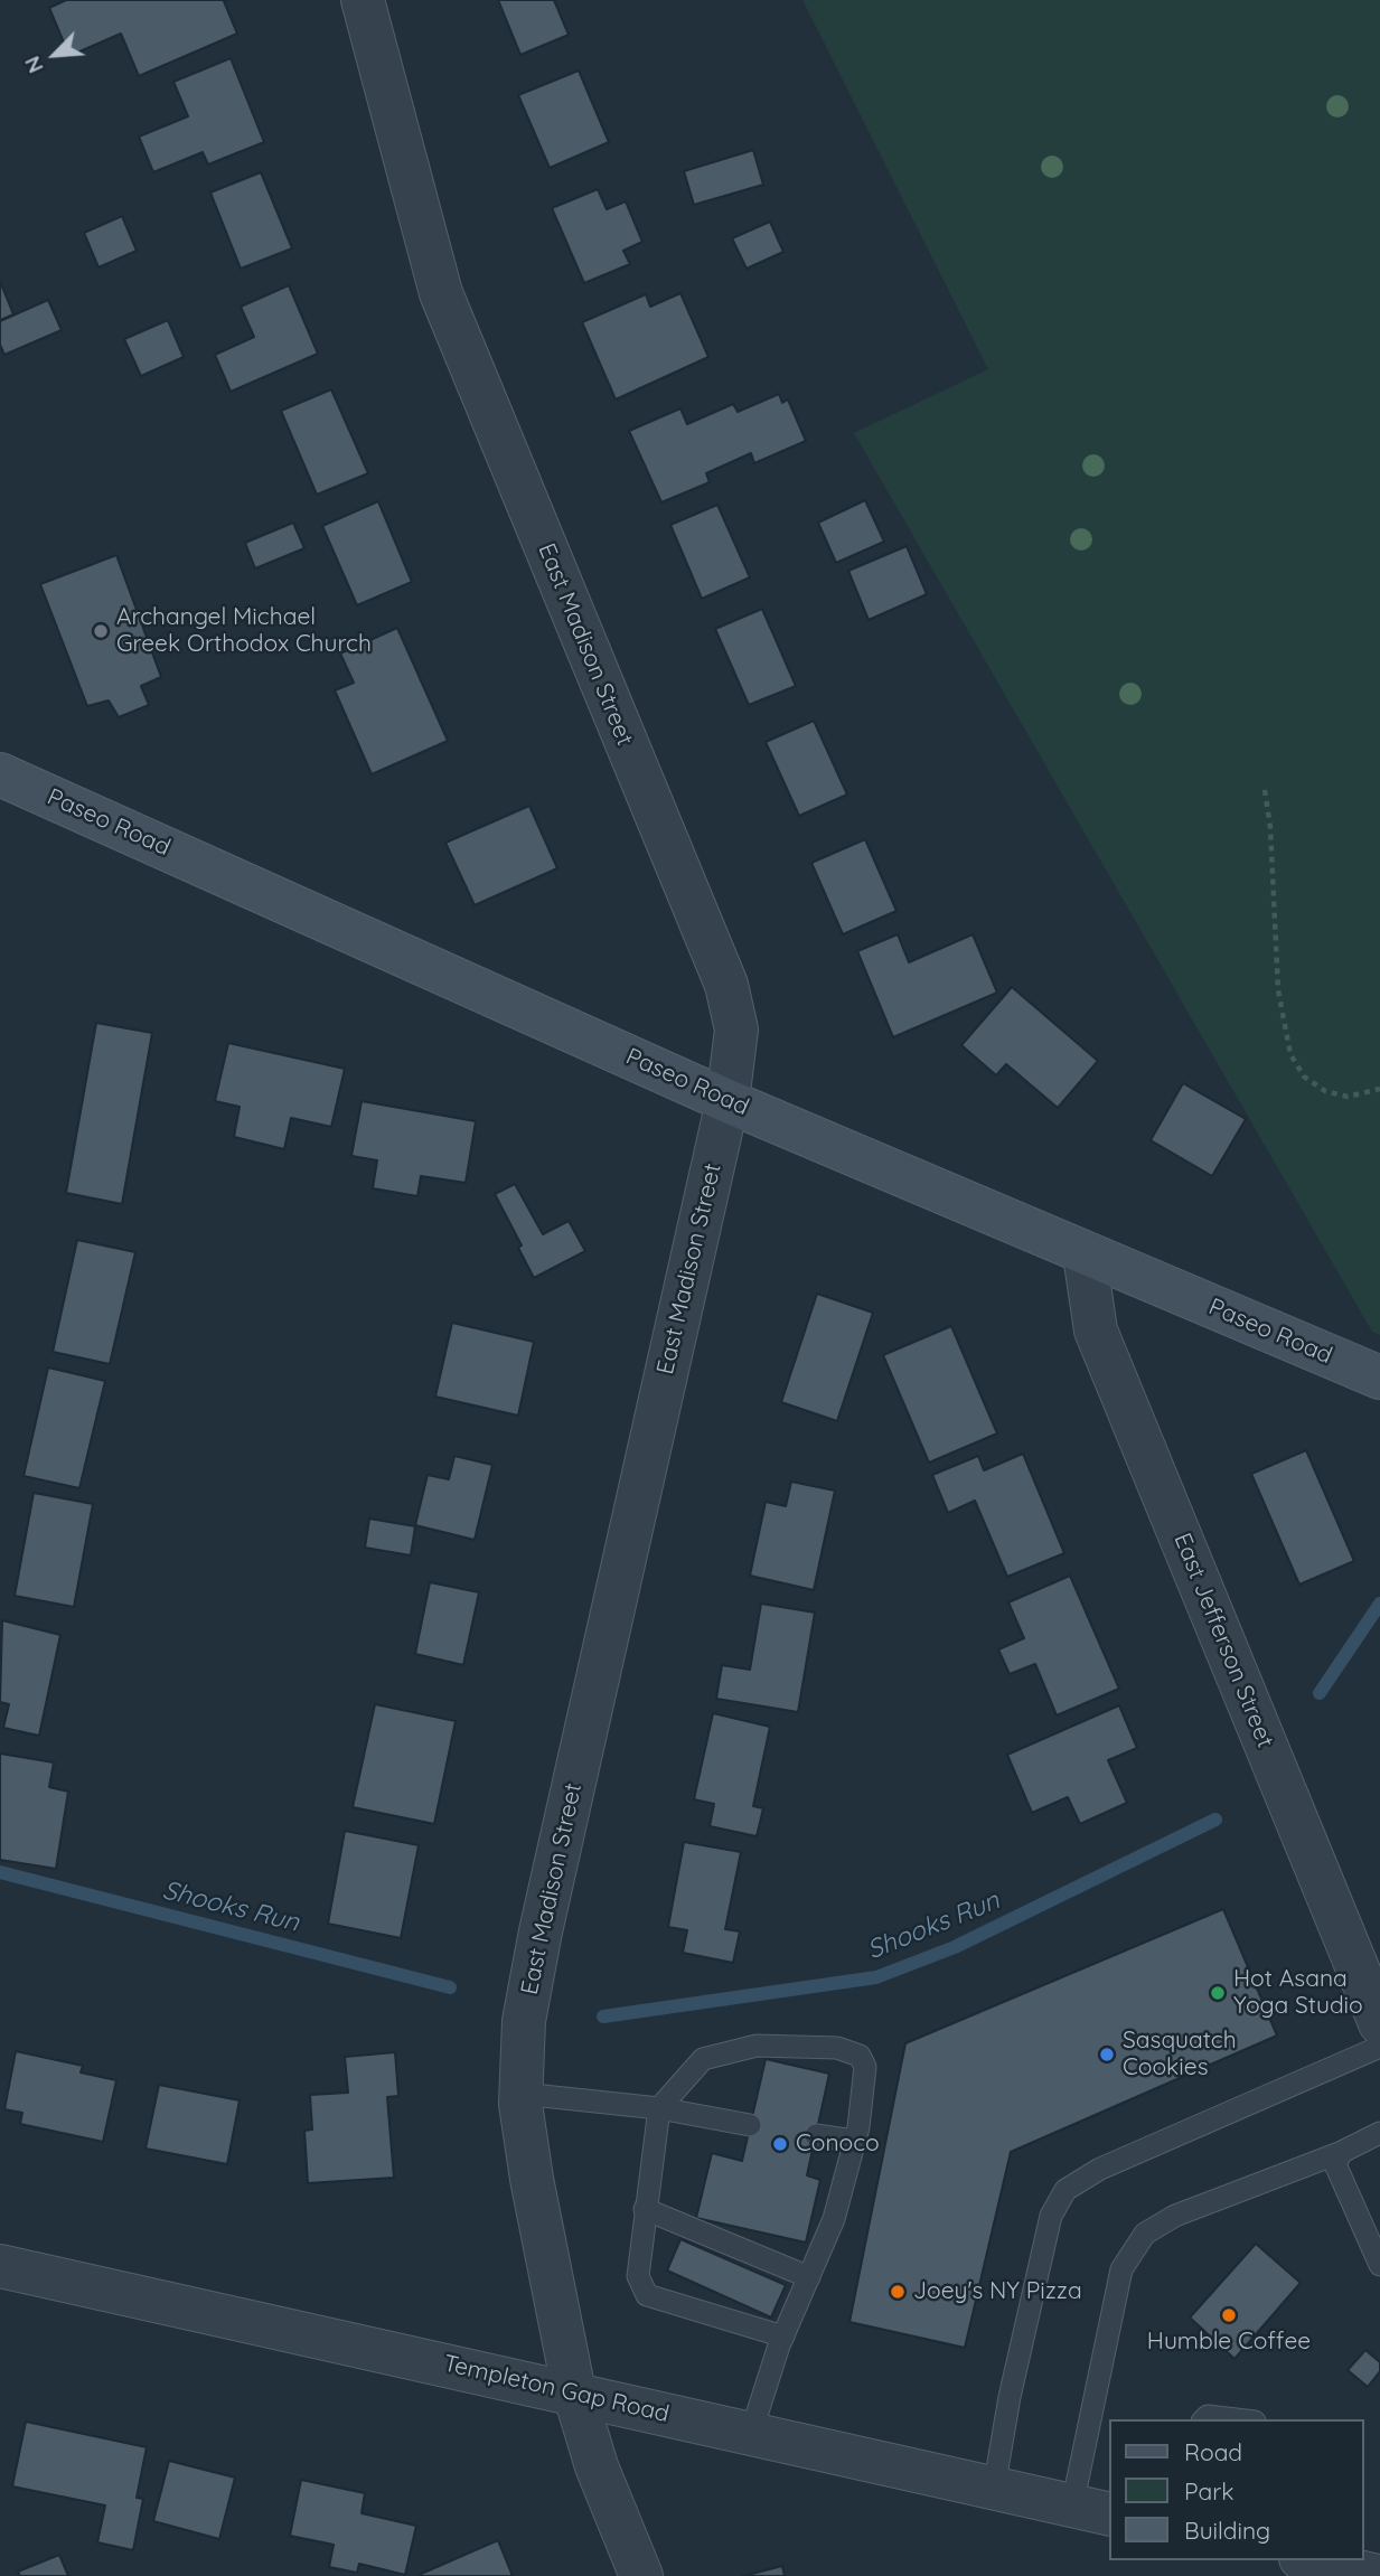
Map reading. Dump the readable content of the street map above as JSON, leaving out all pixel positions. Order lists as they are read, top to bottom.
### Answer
{
  "streets": {
    "main road": ["Paseo Road"],
    "street": ["East Madison Street", "East Jefferson Street", "Templeton Gap Road"]
  },
  "crossings": [
    ["East Madison Street", "Paseo Road"],
    ["East Madison Street", "Templeton Gap Road"],
    ["Paseo Road", "East Jefferson Street"]
  ],
  "water": ["Shooks Run"],
  "places": [
    "Archangel Michael Greek Orthodox Church",
    "Hot Asana Yoga Studio",
    "Sasquatch Cookies",
    "Conoco",
    "Joey's NY Pizza",
    "Humble Coffee"
  ],
  "legend": ["Road", "Park", "Building"],
  "north": "bottom left"
}
